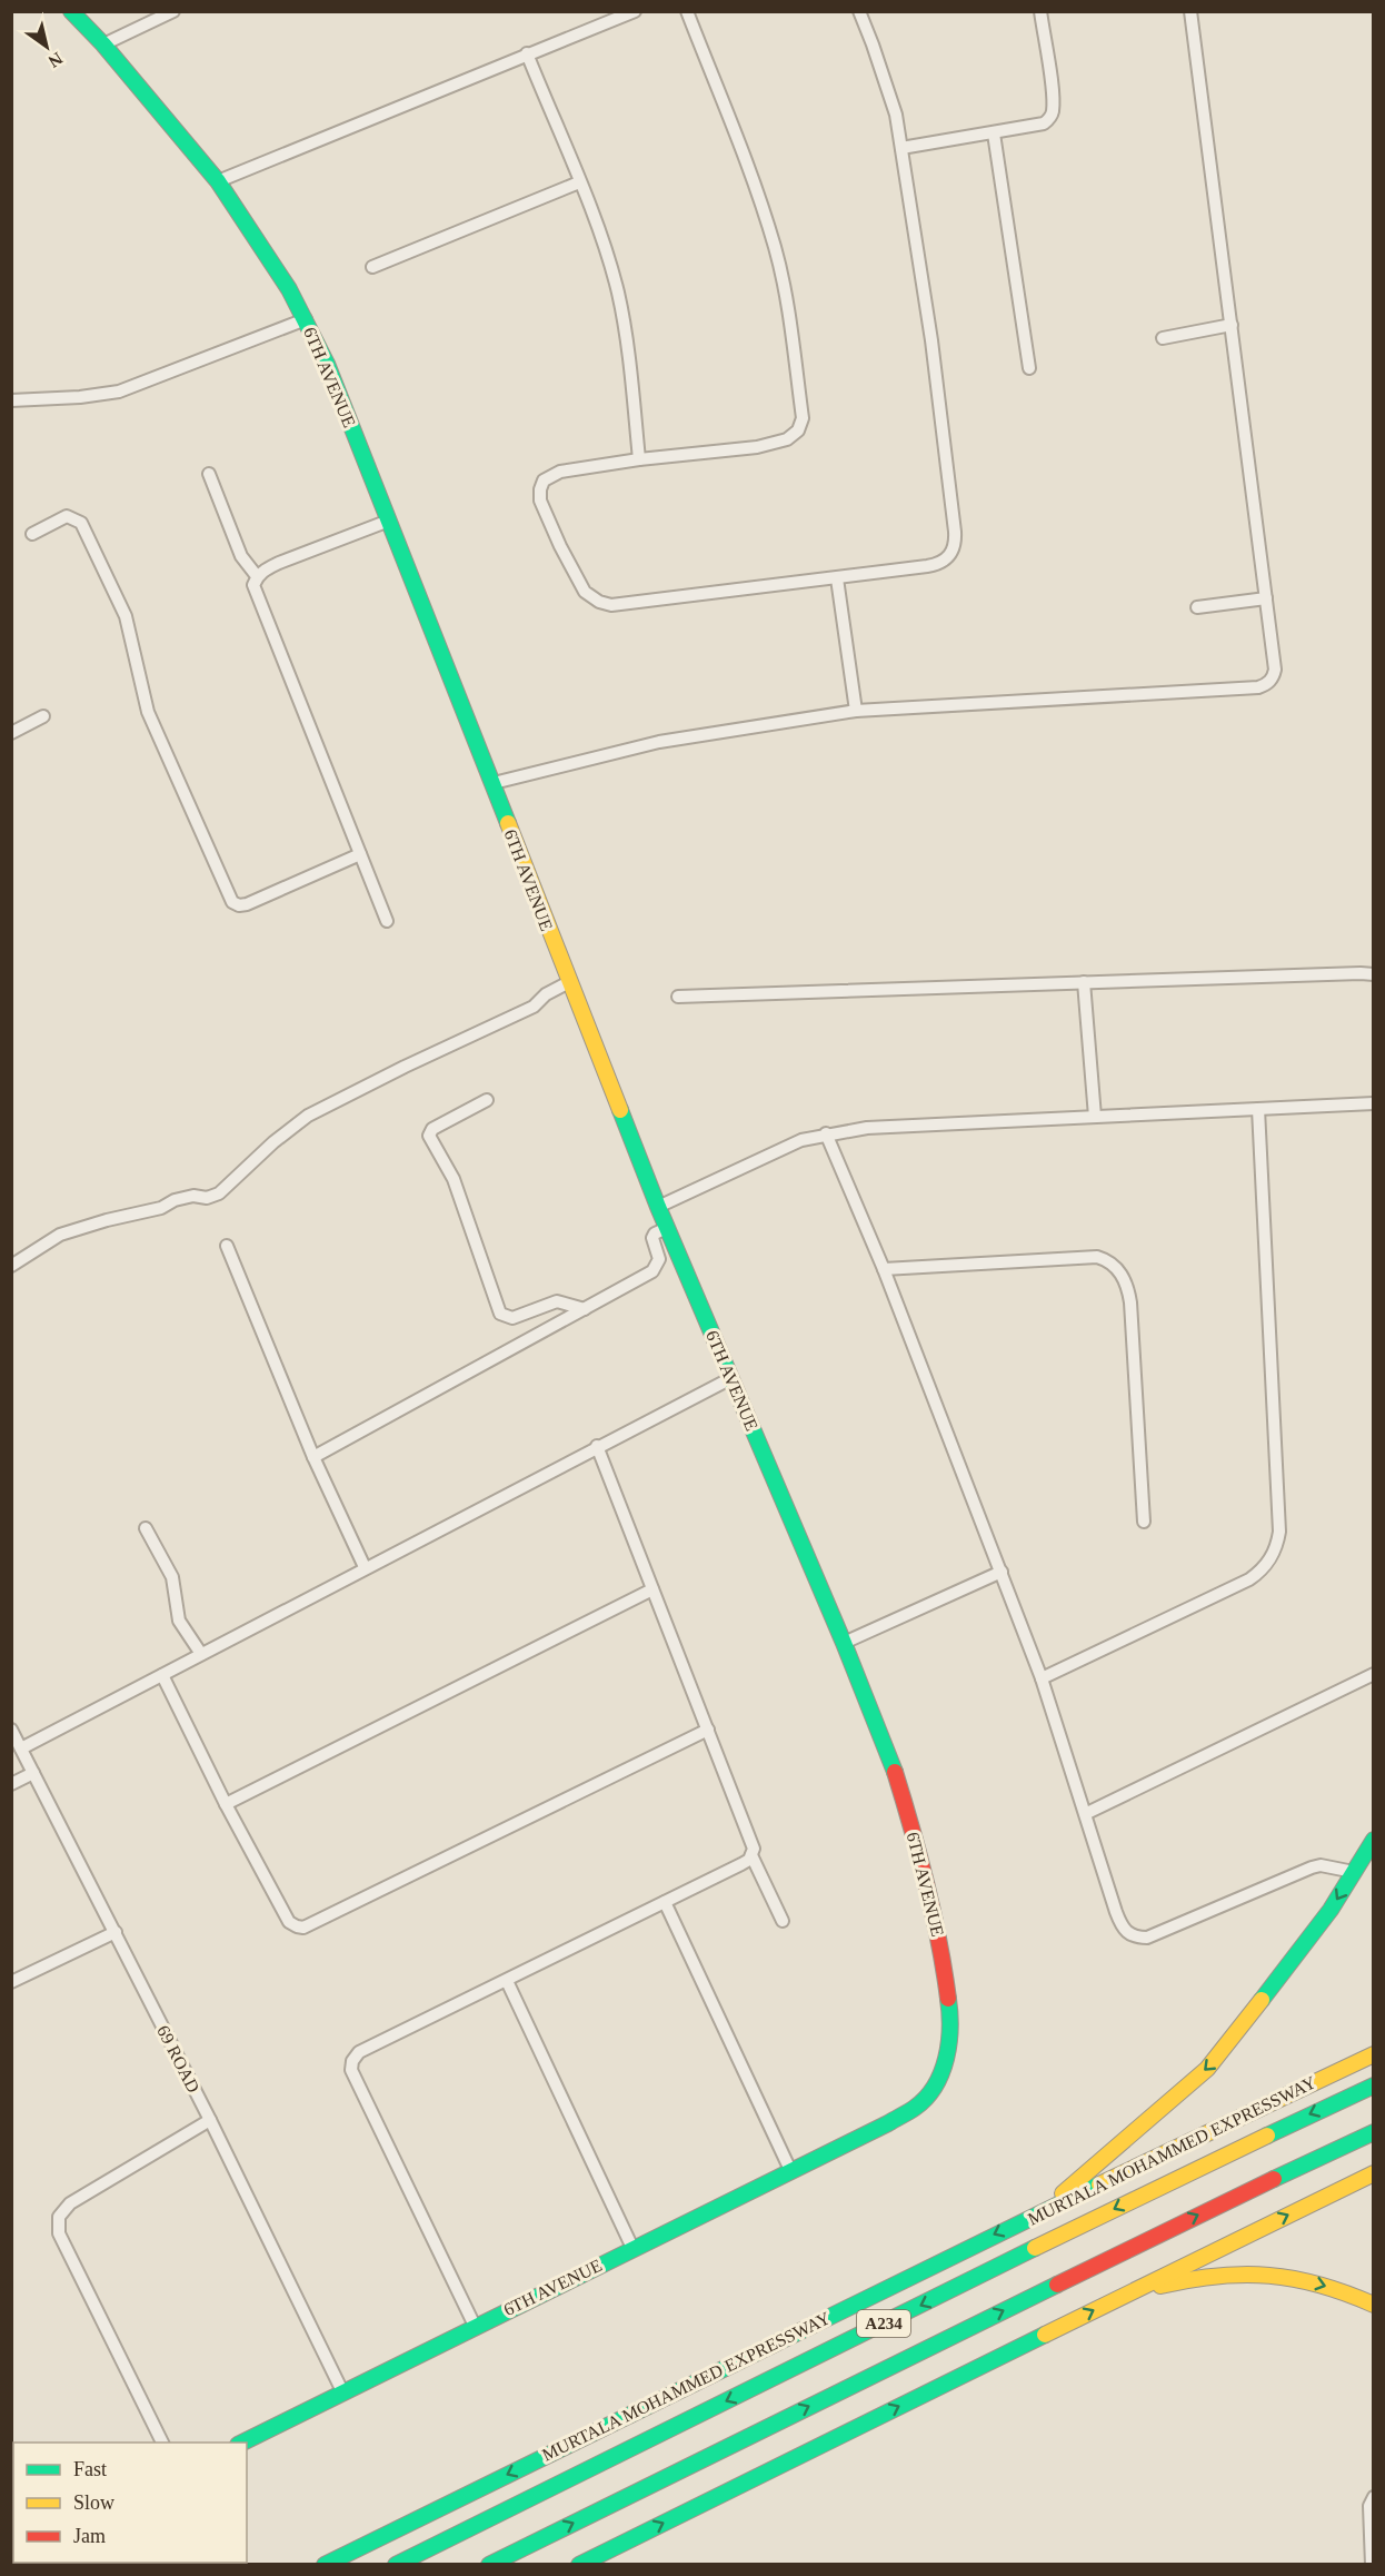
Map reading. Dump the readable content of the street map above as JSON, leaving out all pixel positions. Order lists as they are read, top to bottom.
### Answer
{
  "streets": {
    "main road": ["6TH AVENUE", "MURTALA MOHAMMED EXPRESSWAY", "A234"],
    "street": ["69 ROAD"]
  },
  "crossings": [
    ["6TH AVENUE", "69 ROAD"]
  ],
  "legend": ["Fast", "Slow", "Jam"],
  "north": "bottom right"
}
